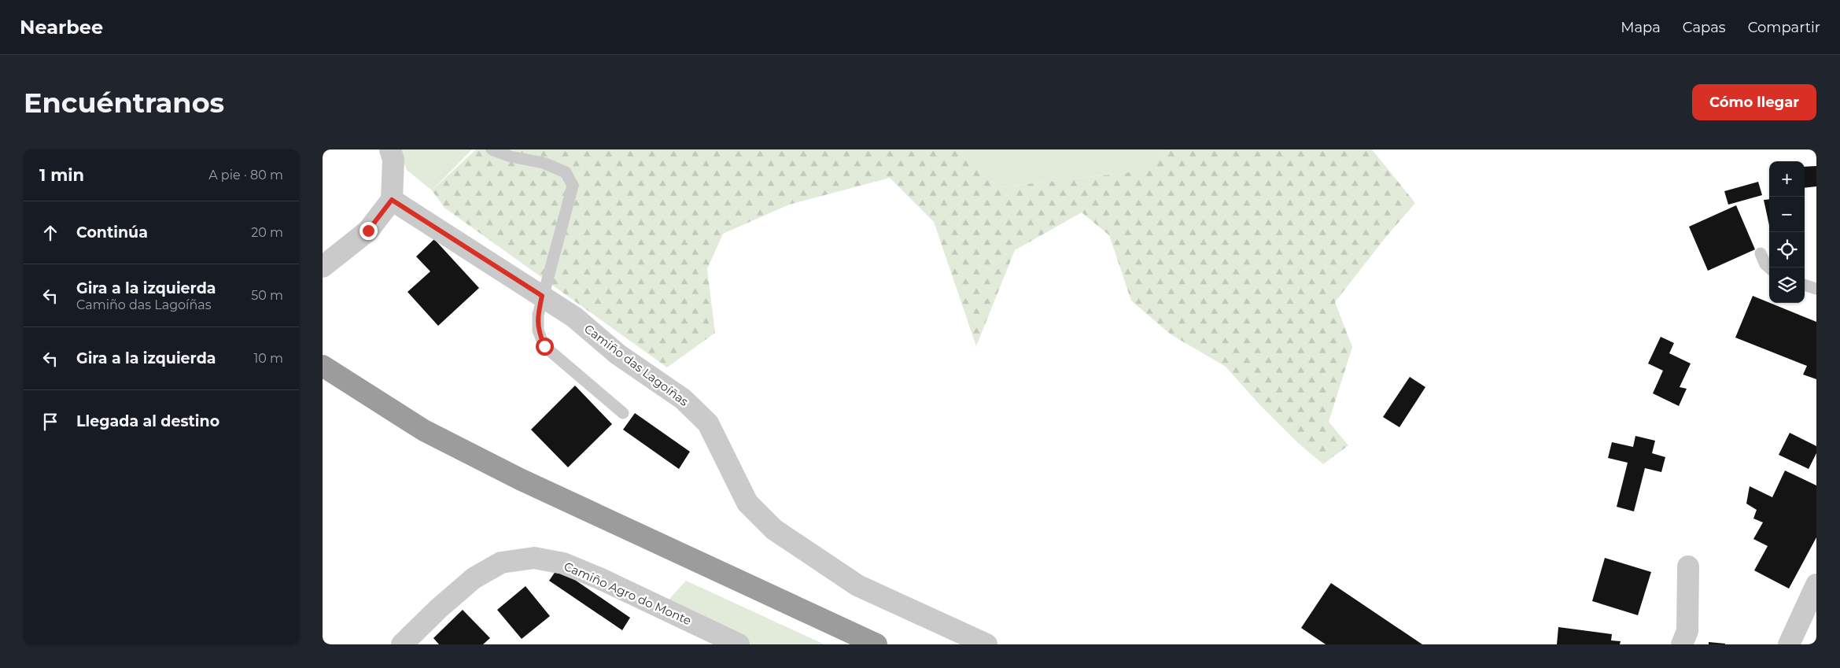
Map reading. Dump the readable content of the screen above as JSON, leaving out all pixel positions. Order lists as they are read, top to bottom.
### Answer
{
  "streets": {
    "street": ["Camiño das Lagoíñas", "Camiño Agro do Monte"]
  },
  "page": {
    "header": "Nearbee",
    "nav": ["Mapa", "Capas", "Compartir"],
    "buttons": "Cómo llegar",
    "title": "Encuéntranos",
    "heading": ["1 min", "A pie · 80 m"],
    "map_buttons": ["+", "−"],
    "list": [
      ["Continúa", "20 m"],
      ["Gira a la izquierda", "Camiño das Lagoíñas", "50 m"],
      ["Gira a la izquierda", "10 m"],
      "Llegada al destino"
    ]
  }
}
